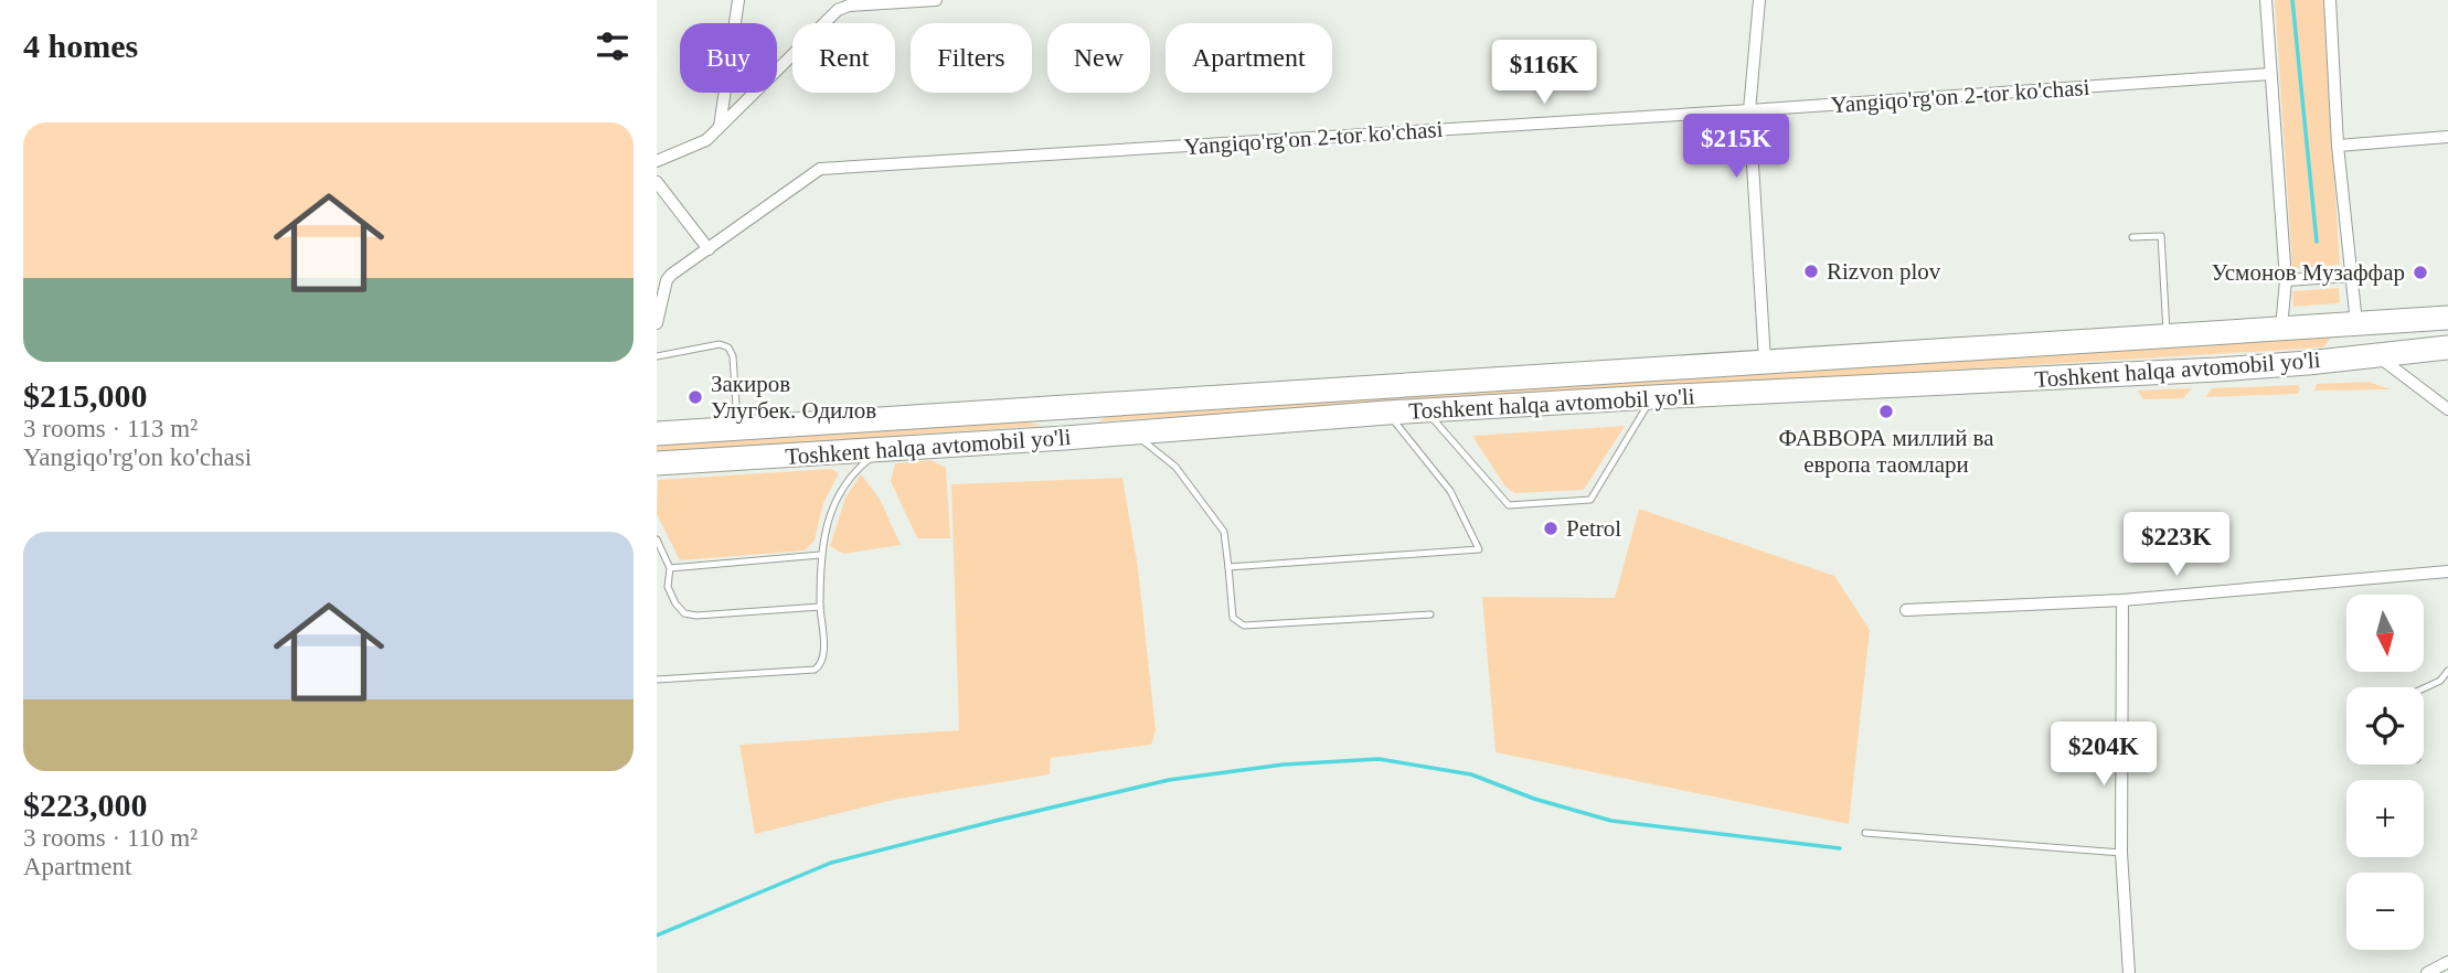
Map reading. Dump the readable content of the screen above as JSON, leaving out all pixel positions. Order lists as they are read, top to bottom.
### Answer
{
  "streets": {
    "highway": ["Toshkent halqa avtomobil yo'li"],
    "street": ["Yangiqo'rg'on 2-tor ko'chasi"]
  },
  "places": [
    "Rizvon plov",
    "Усмонов Музаффар",
    "Закиров Улугбек. Одилов",
    "ФАВВОРА миллий ва европа таомлари",
    "Petrol"
  ],
  "north": "bottom",
  "page": {
    "heading": "4 homes",
    "chip": [
      "Buy",
      "Rent",
      "Filters",
      "New",
      "Apartment"
    ],
    "price": [
      "$116K",
      "$215K",
      "$223K",
      "$204K"
    ],
    "list": [
      {
        "name": "$215,000",
        "note": "3 rooms · 113 m² · Yangiqo'rg'on ko'chasi"
      },
      {
        "name": "$223,000",
        "note": "3 rooms · 110 m² · Apartment"
      }
    ],
    "map_buttons": ["+", "−"]
  }
}
